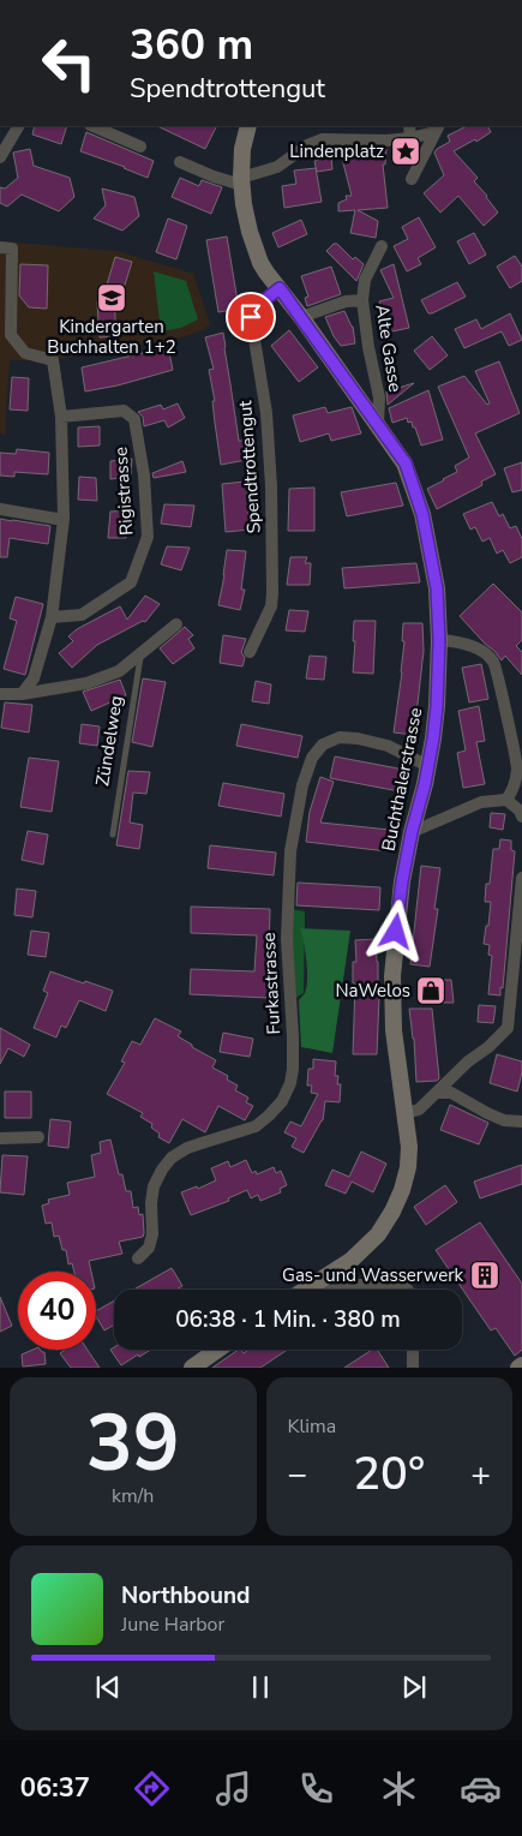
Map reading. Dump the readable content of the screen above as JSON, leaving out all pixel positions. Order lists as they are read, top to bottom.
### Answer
{
  "streets": {
    "street": [
      "Alte Gasse",
      "Spendtrottengut",
      "Rigistrasse",
      "Zündelweg",
      "Buchthalerstrasse",
      "Furkastrasse"
    ]
  },
  "crossings": [
    ["Alte Gasse", "Buchthalerstrasse"],
    ["Spendtrottengut", "Buchthalerstrasse"],
    ["Buchthalerstrasse", "Furkastrasse"]
  ],
  "places": {
    "place": ["Lindenplatz"],
    "school or university": ["Kindergarten Buchhalten 1+2"],
    "shop": ["NaWelos"],
    "building": ["Gas- und Wasserwerk"]
  },
  "page": {
    "turn": ["360 m", "Spendtrottengut"],
    "limit": "40",
    "trip": "06:38 · 1 Min. · 380 m",
    "tile": [
      ["39", "km/h"],
      "Klima"
    ],
    "heat": ["−", "20°", "+"],
    "song": ["Northbound", "June Harbor"],
    "tabs": "06:37"
  }
}
